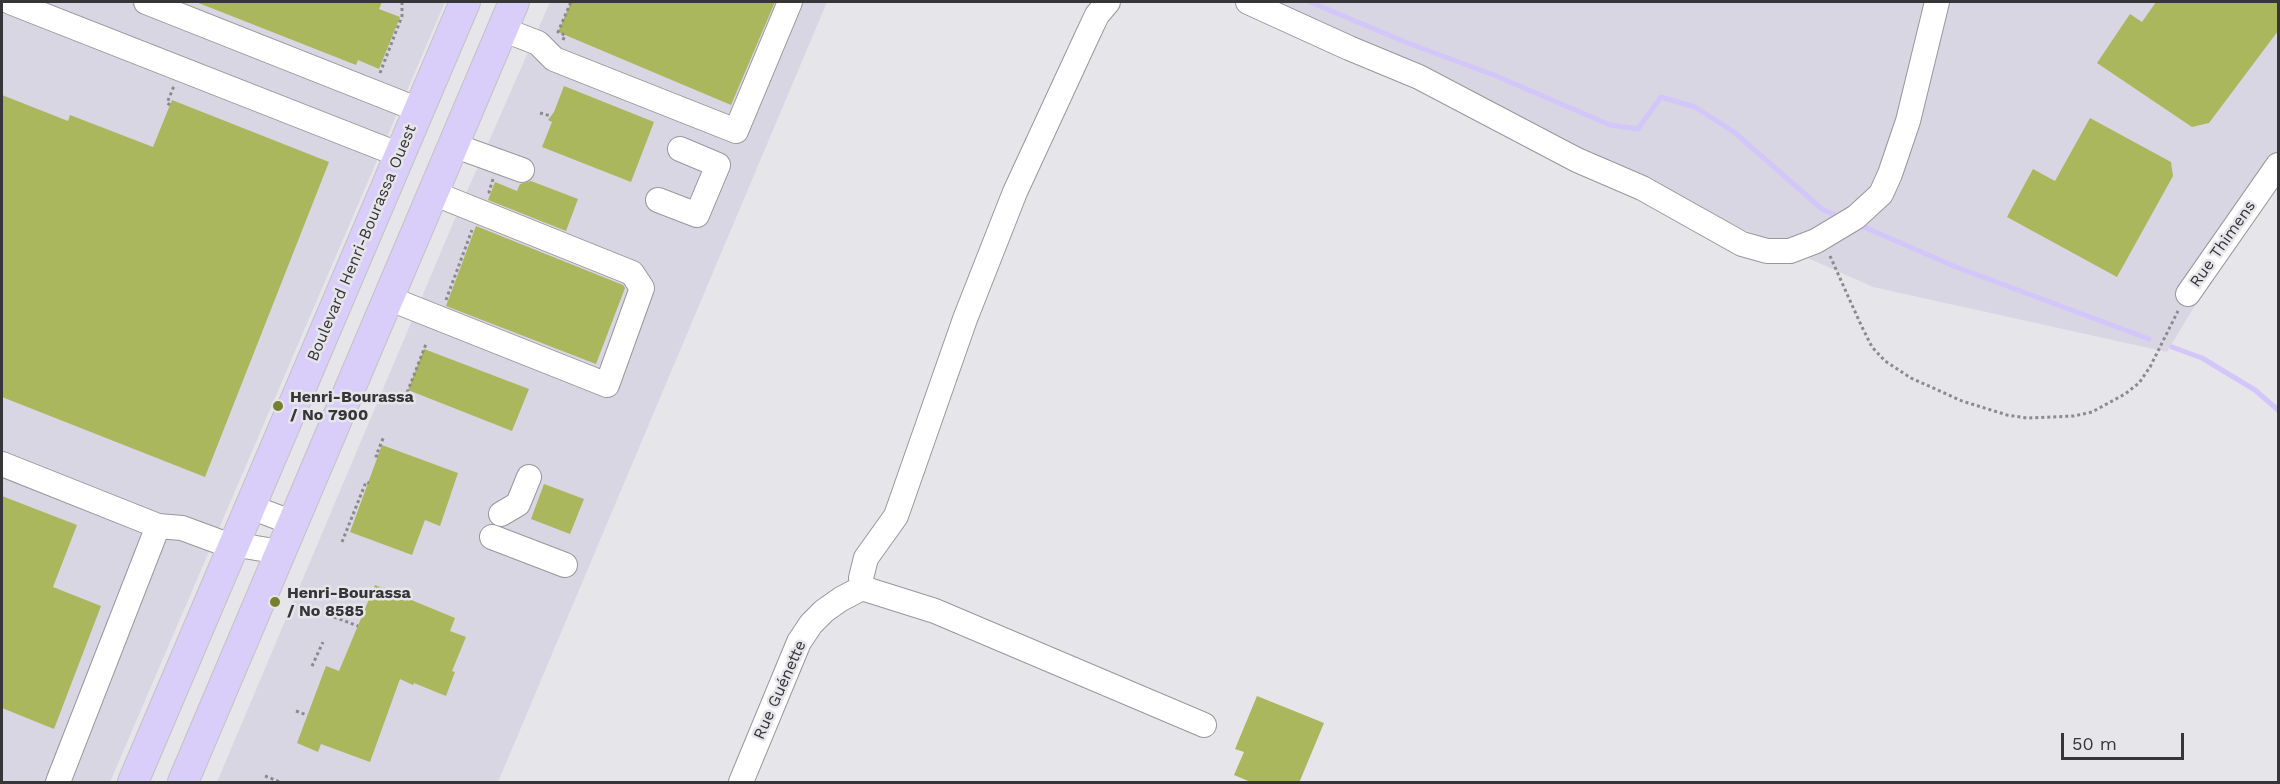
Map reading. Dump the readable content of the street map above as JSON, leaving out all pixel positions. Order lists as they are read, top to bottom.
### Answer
{
  "streets": {
    "main road": ["Boulevard Henri-Bourassa Ouest"],
    "street": ["Rue Thimens", "Rue Guénette"]
  },
  "places": ["Henri-Bourassa / No 7900", "Henri-Bourassa / No 8585"],
  "scale_bar": "50 m"
}
